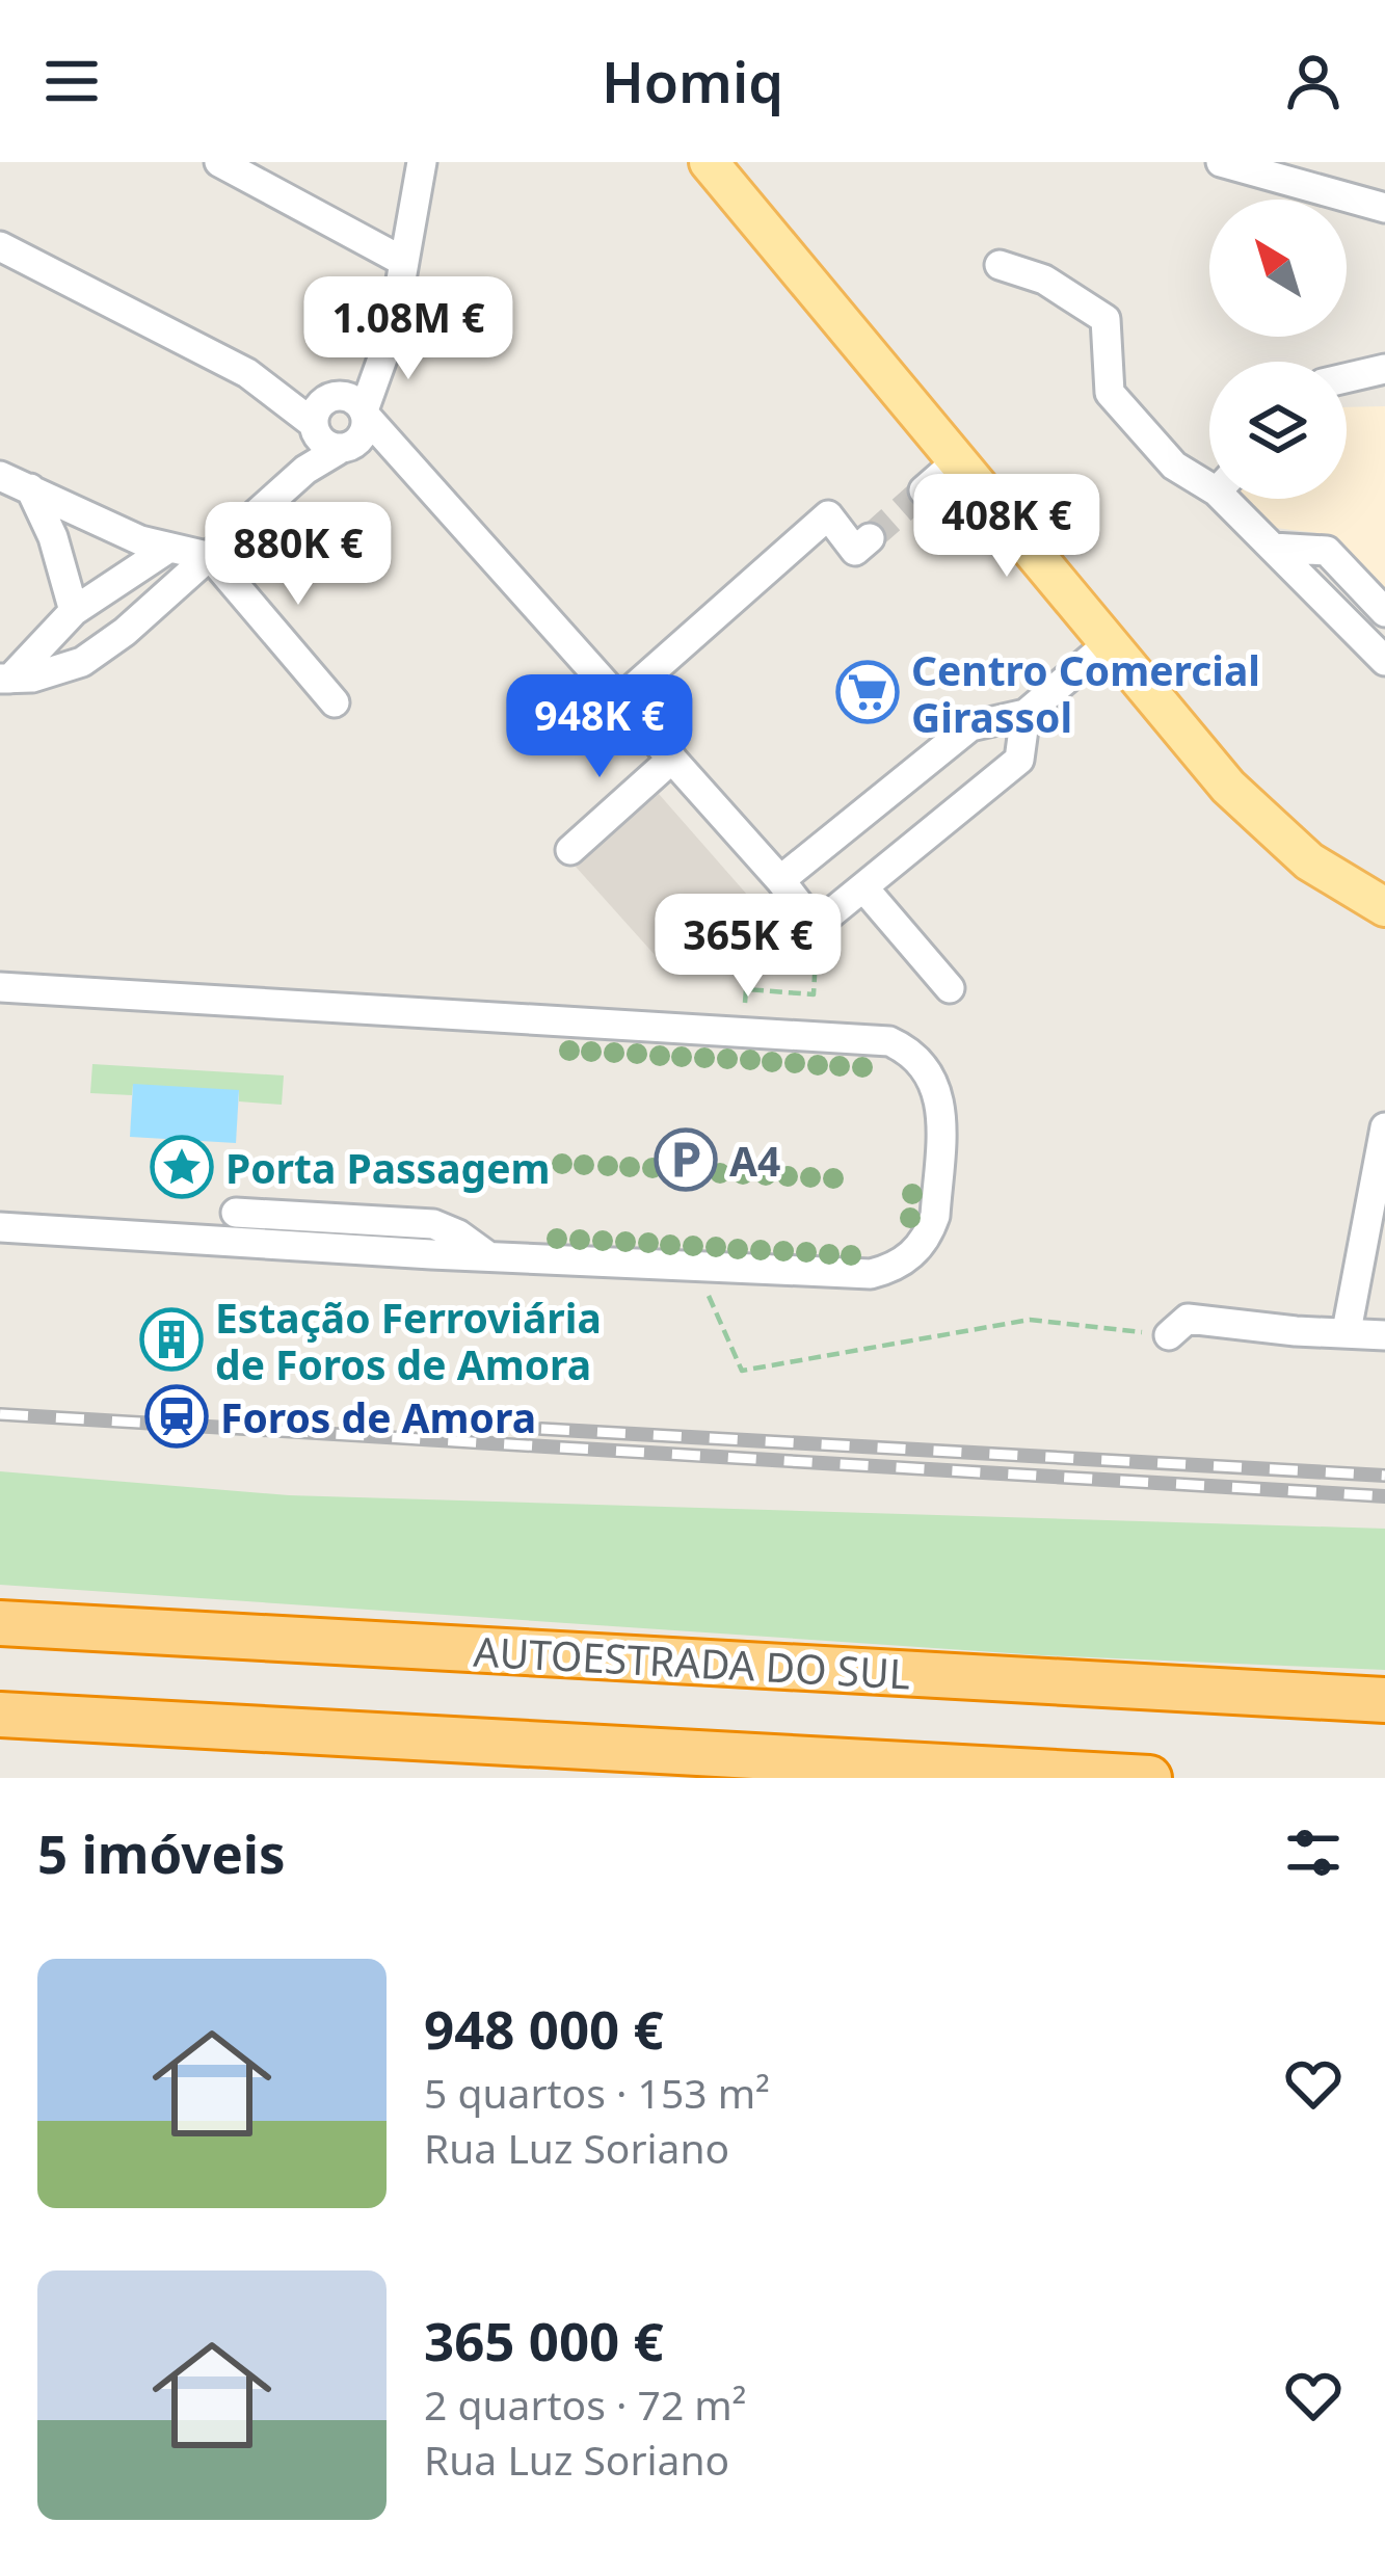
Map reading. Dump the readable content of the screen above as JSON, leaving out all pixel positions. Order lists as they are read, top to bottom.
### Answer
{
  "streets": {
    "highway": ["AUTOESTRADA DO SUL"]
  },
  "places": {
    "supermarket": ["Centro Comercial Girassol"],
    "parking": ["A4"],
    "place": ["Porta Passagem"],
    "building": ["Estação Ferroviária de Foros de Amora"],
    "station": ["Foros de Amora"]
  },
  "north": "top left",
  "page": {
    "header": "Homiq",
    "price": [
      "1.08M €",
      "408K €",
      "880K €",
      "948K €",
      "365K €"
    ],
    "heading": "5 imóveis",
    "list": [
      {
        "name": "948 000 €",
        "note": "5 quartos · 153 m² · Rua Luz Soriano"
      },
      {
        "name": "365 000 €",
        "note": "2 quartos · 72 m² · Rua Luz Soriano"
      }
    ]
  }
}
